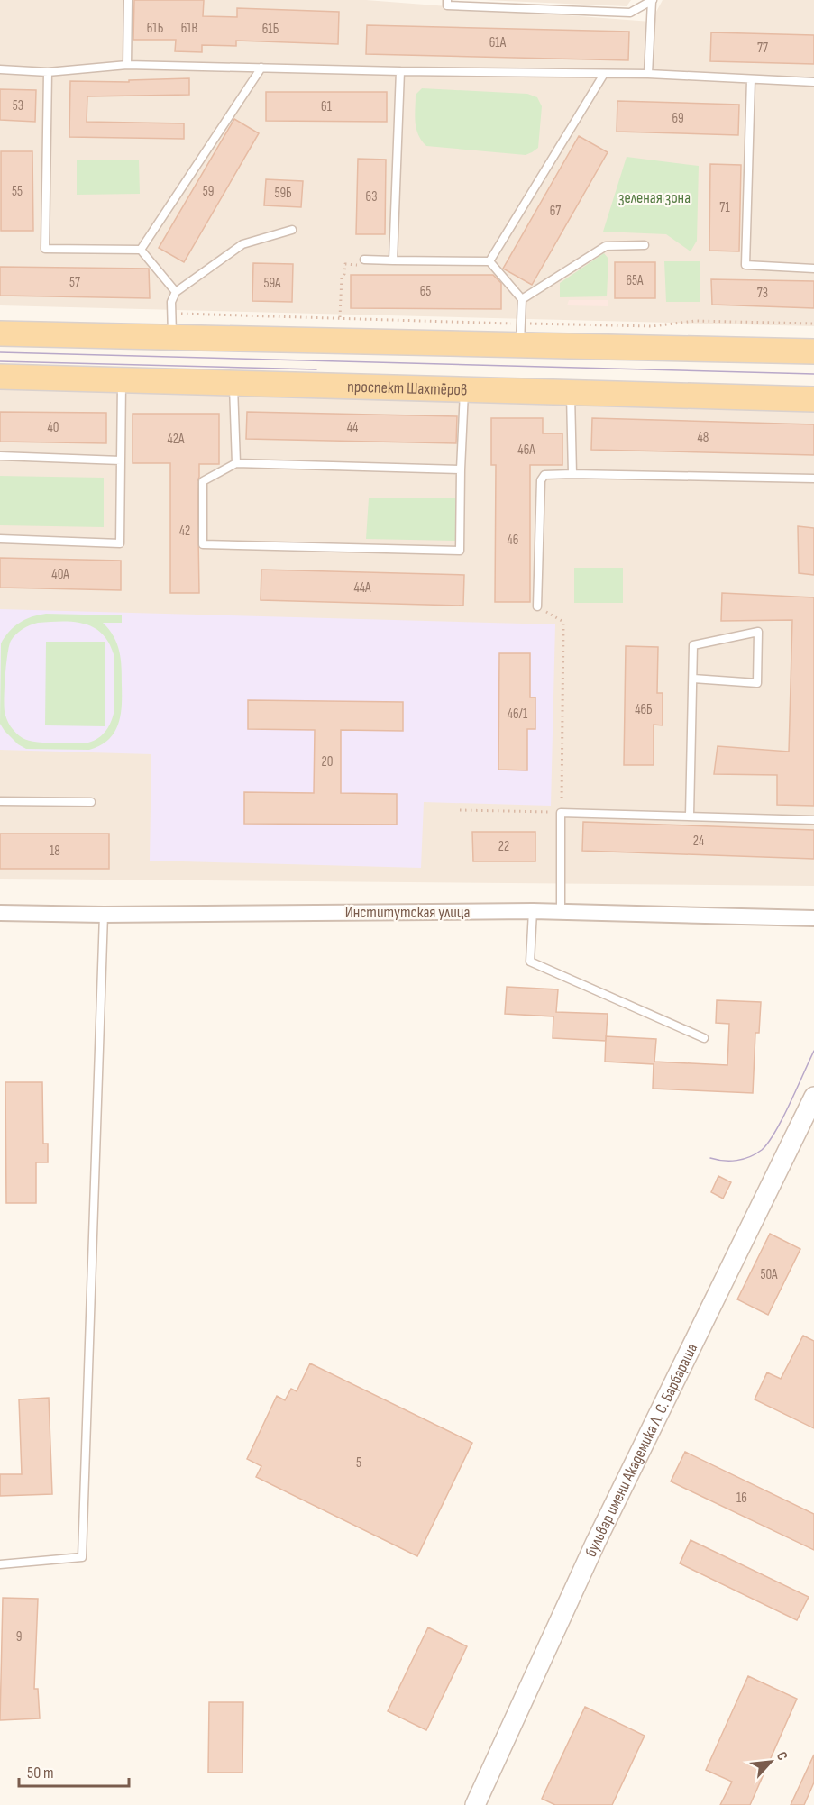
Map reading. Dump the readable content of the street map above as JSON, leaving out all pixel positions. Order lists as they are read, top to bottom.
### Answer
{
  "streets": {
    "main road": ["проспект Шахтёров"],
    "street": ["Институтская улица", "бульвар имени Академика Л. С. Барбараша"]
  },
  "parks": ["зеленая зона"],
  "house_numbers": [
    "61Б",
    "61В",
    "61Б",
    "61А",
    "77",
    "53",
    "61",
    "69",
    "55",
    "59",
    "59Б",
    "63",
    "71",
    "67",
    "65А",
    "57",
    "59А",
    "65",
    "73",
    "40",
    "44",
    "48",
    "42А",
    "46А",
    "42",
    "46",
    "40А",
    "44А",
    "46Б",
    "46/1",
    "20",
    "24",
    "22",
    "18",
    "50А",
    "5",
    "16",
    "9"
  ],
  "scale_bar": "50 m",
  "north": "top right"
}
